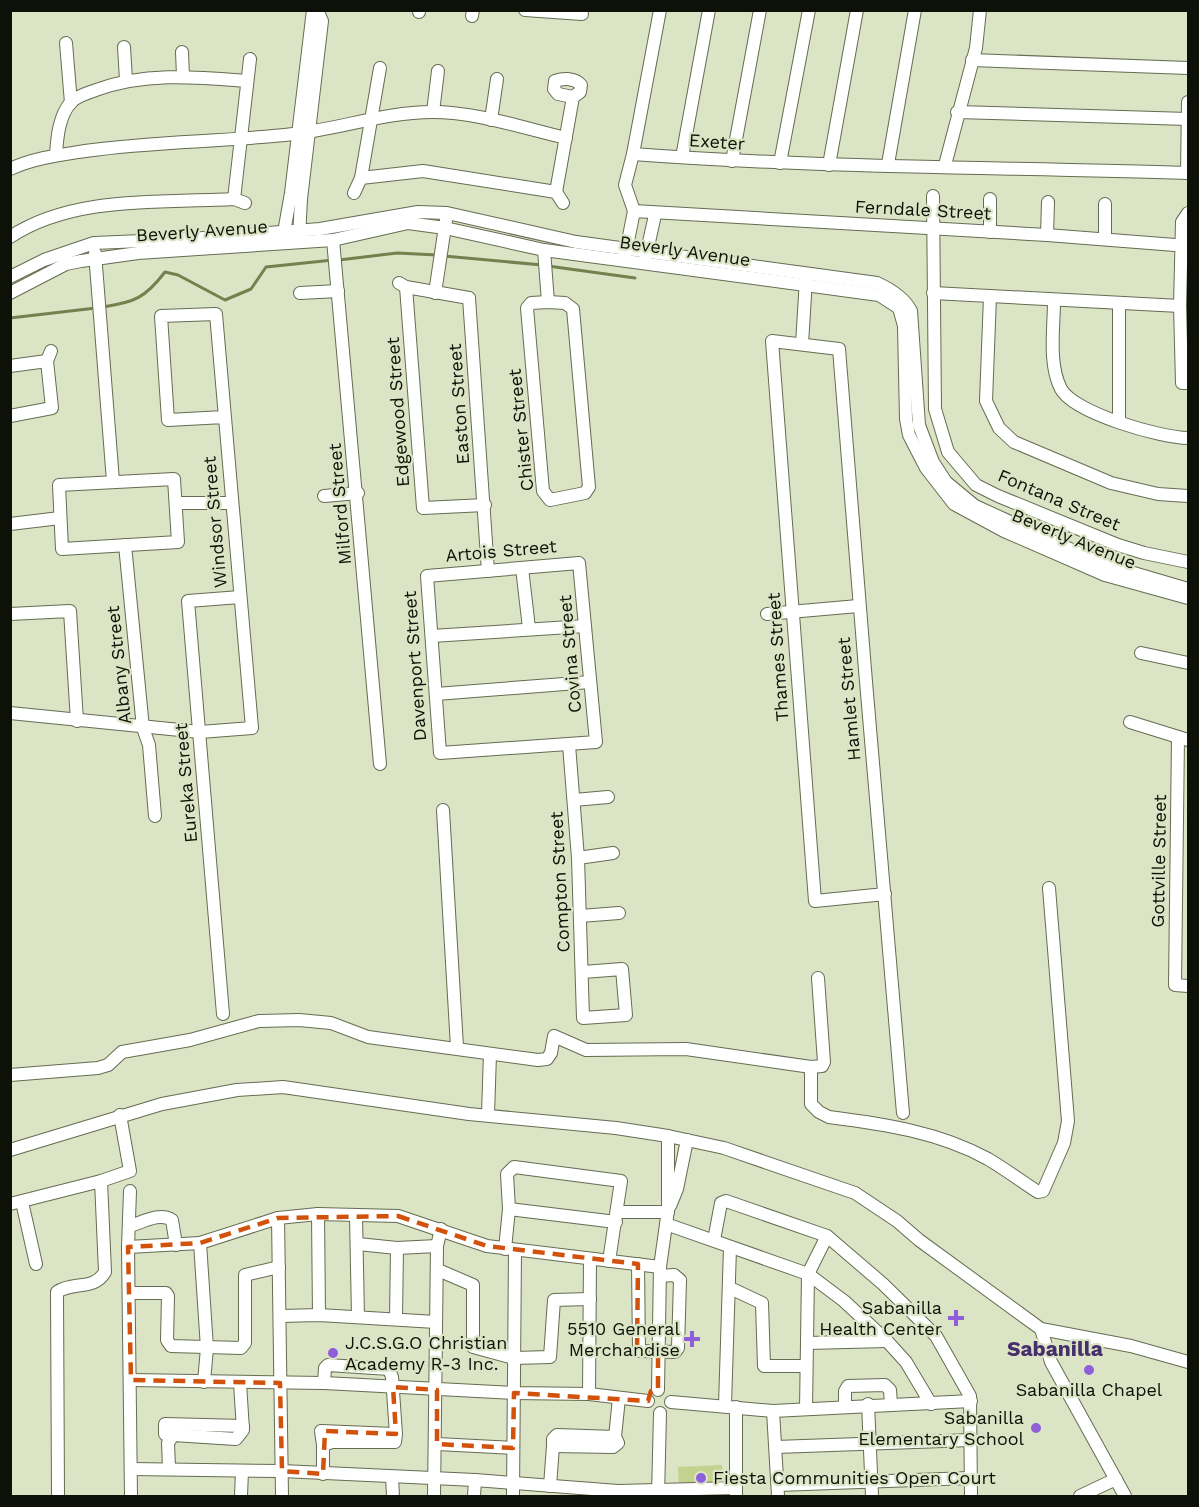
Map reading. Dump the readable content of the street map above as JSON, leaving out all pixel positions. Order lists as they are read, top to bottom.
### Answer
{
  "streets": {
    "street": [
      "Exeter",
      "Ferndale Street",
      "Beverly Avenue",
      "Easton Street",
      "Edgewood Street",
      "Chister Street",
      "Fontana Street",
      "Milford Street",
      "Windsor Street",
      "Artois Street",
      "Covina Street",
      "Thames Street",
      "Albany Street",
      "Davenport Street",
      "Hamlet Street",
      "Eureka Street",
      "Gottville Street",
      "Compton Street"
    ]
  },
  "crossings": [
    ["Ferndale Street", "Fontana Street"],
    ["Beverly Avenue", "Milford Street"],
    ["Easton Street", "Edgewood Street"],
    ["Easton Street", "Artois Street"],
    ["Windsor Street", "Eureka Street"],
    ["Artois Street", "Covina Street"],
    ["Artois Street", "Davenport Street"],
    ["Covina Street", "Davenport Street"],
    ["Covina Street", "Compton Street"],
    ["Thames Street", "Hamlet Street"],
    ["Davenport Street", "Compton Street"]
  ],
  "districts": ["Sabanilla"],
  "places": {
    "health": ["Sabanilla Health Center", "5510 General Merchandise"],
    "other": [
      "J.C.S.G.O Christian Academy R-3 Inc.",
      "Sabanilla Chapel",
      "Sabanilla Elementary School",
      "Fiesta Communities Open Court"
    ]
  }
}
